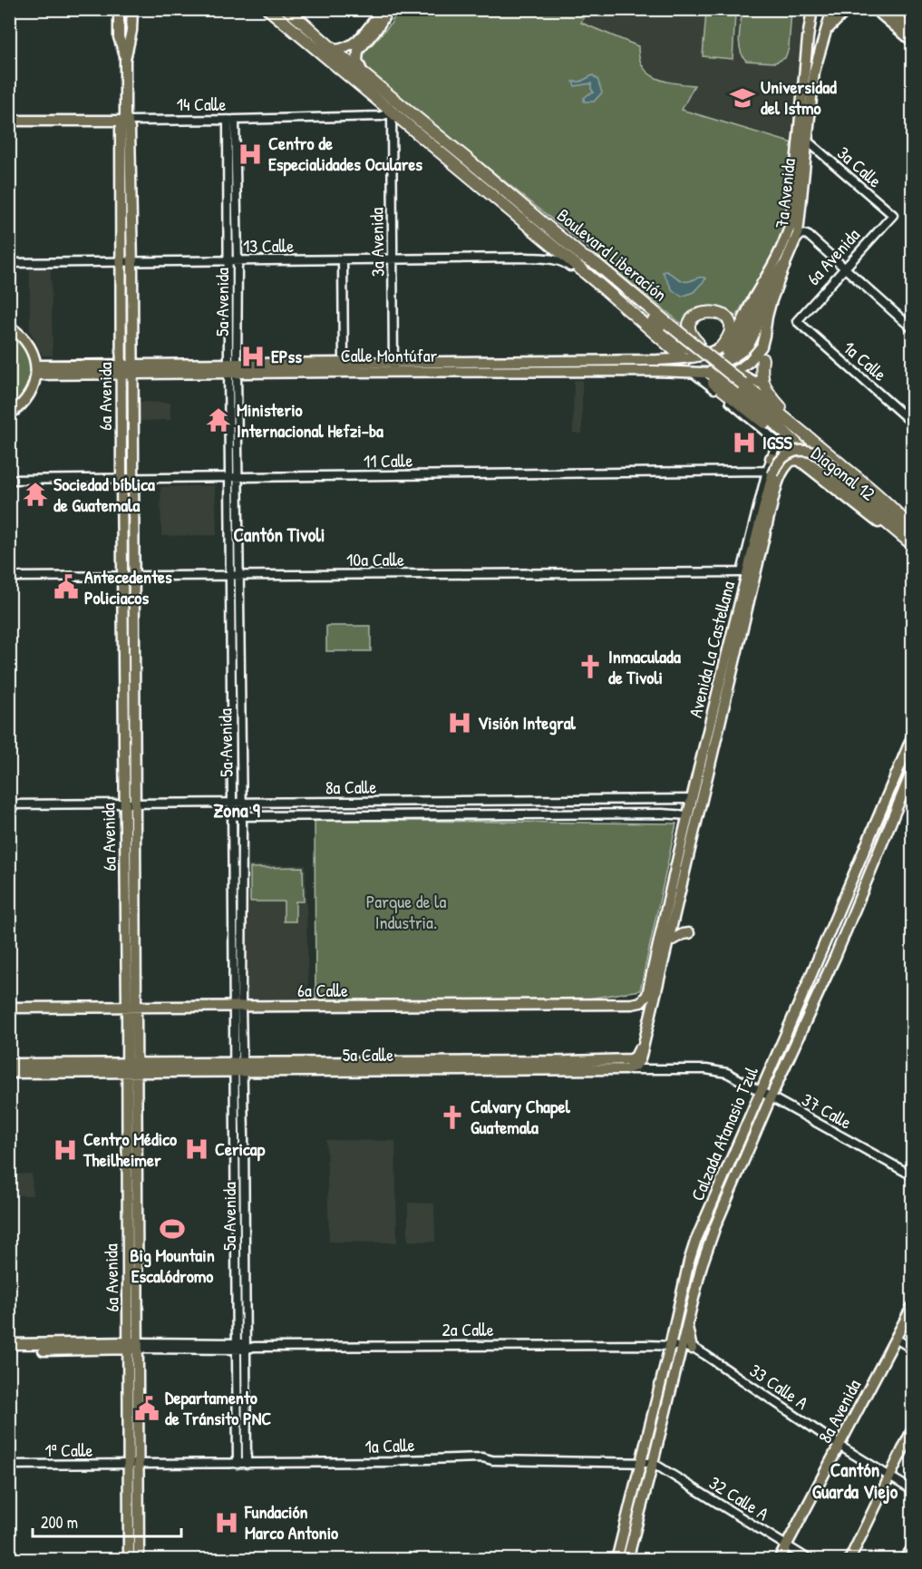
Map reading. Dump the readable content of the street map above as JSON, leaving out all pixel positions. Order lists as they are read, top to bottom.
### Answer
{
  "streets": {
    "highway": ["Boulevard Liberación"],
    "main road": [
      "14 Calle",
      "7a Avenida",
      "6a Avenida",
      "Calle Montúfar",
      "Diagonal 12",
      "Avenida La Castellana",
      "6a Calle",
      "5a Calle",
      "Calzada Atanasio Tzul",
      "2a Calle",
      "8a Avenida"
    ],
    "street": [
      "3a Calle",
      "3a Avenida",
      "13 Calle",
      "5a Avenida",
      "1a Calle",
      "11 Calle",
      "10a Calle",
      "8a Calle",
      "37 Calle",
      "33 Calle A",
      "1ª Calle",
      "32 Calle A"
    ]
  },
  "crossings": [
    ["14 Calle", "3a Avenida"],
    ["14 Calle", "Boulevard Liberación"],
    ["14 Calle", "6a Avenida"],
    ["14 Calle", "5a Avenida"],
    ["3a Calle", "7a Avenida"],
    ["3a Calle", "6a Avenida"],
    ["7a Avenida", "Calle Montúfar"],
    ["3a Avenida", "13 Calle"],
    ["3a Avenida", "Boulevard Liberación"],
    ["3a Avenida", "Calle Montúfar"],
    ["13 Calle", "Boulevard Liberación"],
    ["13 Calle", "6a Avenida"],
    ["13 Calle", "5a Avenida"],
    ["Boulevard Liberación", "Calle Montúfar"],
    ["Boulevard Liberación", "Diagonal 12"],
    ["Boulevard Liberación", "Avenida La Castellana"],
    ["6a Avenida", "Calle Montúfar"],
    ["6a Avenida", "1a Calle"],
    ["6a Avenida", "11 Calle"],
    ["6a Avenida", "10a Calle"],
    ["6a Avenida", "8a Calle"],
    ["6a Avenida", "6a Calle"],
    ["6a Avenida", "5a Calle"],
    ["6a Avenida", "2a Calle"],
    ["6a Avenida", "1ª Calle"],
    ["5a Avenida", "Calle Montúfar"],
    ["5a Avenida", "1a Calle"],
    ["5a Avenida", "11 Calle"],
    ["5a Avenida", "10a Calle"],
    ["5a Avenida", "8a Calle"],
    ["5a Avenida", "6a Calle"],
    ["5a Avenida", "5a Calle"],
    ["5a Avenida", "2a Calle"],
    ["Calle Montúfar", "Diagonal 12"],
    ["1a Calle", "Calzada Atanasio Tzul"],
    ["1a Calle", "1ª Calle"],
    ["1a Calle", "32 Calle A"],
    ["11 Calle", "Avenida La Castellana"],
    ["Diagonal 12", "Avenida La Castellana"],
    ["10a Calle", "Avenida La Castellana"],
    ["Avenida La Castellana", "8a Calle"],
    ["Avenida La Castellana", "6a Calle"],
    ["Avenida La Castellana", "5a Calle"],
    ["5a Calle", "37 Calle"],
    ["37 Calle", "Calzada Atanasio Tzul"],
    ["Calzada Atanasio Tzul", "2a Calle"],
    ["Calzada Atanasio Tzul", "33 Calle A"],
    ["Calzada Atanasio Tzul", "32 Calle A"],
    ["2a Calle", "33 Calle A"],
    ["33 Calle A", "8a Avenida"],
    ["8a Avenida", "32 Calle A"]
  ],
  "districts": ["Cantón Tivoli", "Zona 9", "Cantón Guarda Viejo"],
  "parks": ["Parque de la Industria."],
  "places": {
    "school or university": ["Universidad del Istmo"],
    "hospital": [
      "Centro de Especialidades Oculares",
      "EPss",
      "IGSS",
      "Visión Integral",
      "Cericap",
      "Centro Médico Theilheimer",
      "Fundación Marco Antonio"
    ],
    "temple": ["Ministerio Internacional Hefzi-ba", "Sociedad bíblica de Guatemala"],
    "public building": ["Antecedentes Policiacos", "Departamento de Tránsito PNC"],
    "church": ["Inmaculada de Tivoli", "Calvary Chapel Guatemala"],
    "sports": ["Big Mountain Escalódromo"]
  },
  "scale_bar": "200 m"
}
